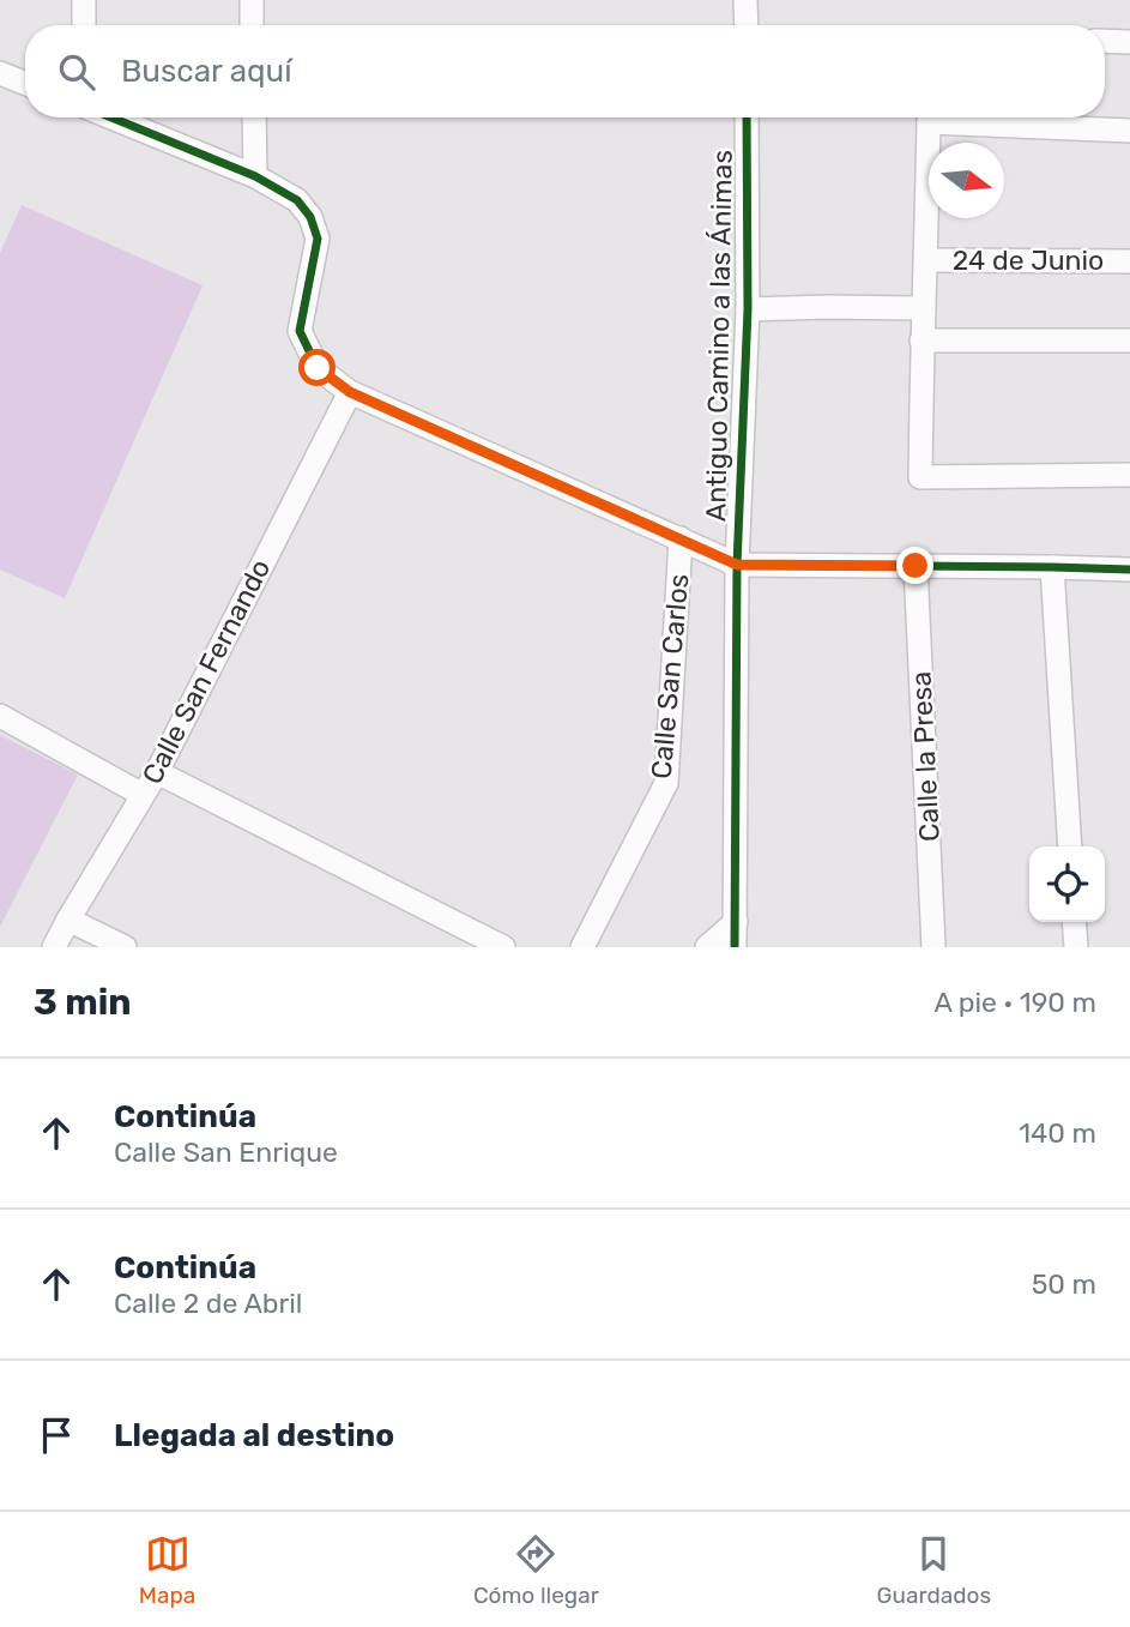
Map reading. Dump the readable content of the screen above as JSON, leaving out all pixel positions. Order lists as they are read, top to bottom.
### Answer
{
  "streets": {
    "street": [
      "24 de Junio",
      "Antiguo Camino a las Ánimas",
      "Calle San Fernando",
      "Calle San Carlos",
      "Calle la Presa"
    ]
  },
  "north": "right",
  "page": {
    "search": "Buscar aquí",
    "heading": ["3 min", "A pie · 190 m"],
    "list": [
      ["Continúa", "Calle San Enrique", "140 m"],
      ["Continúa", "Calle 2 de Abril", "50 m"],
      "Llegada al destino"
    ],
    "nav": ["Mapa", "Cómo llegar", "Guardados"]
  }
}
